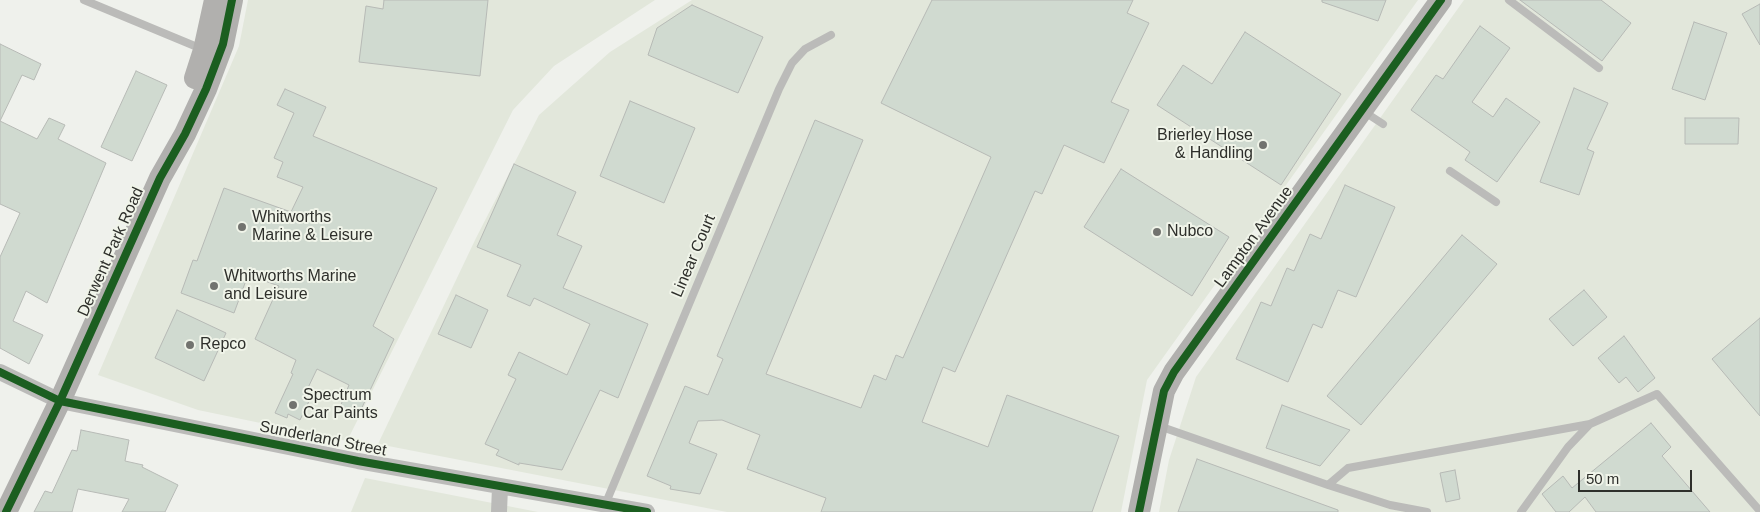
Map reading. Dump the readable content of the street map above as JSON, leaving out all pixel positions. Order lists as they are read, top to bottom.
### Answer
{
  "streets": {
    "street": ["Lampton Avenue", "Derwent Park Road", "Sunderland Street"],
    "lane": ["Linear Court"]
  },
  "crossings": [
    ["Derwent Park Road", "Sunderland Street"],
    ["Linear Court", "Sunderland Street"]
  ],
  "places": [
    "Brierley Hose & Handling",
    "Whitworths Marine & Leisure",
    "Nubco",
    "Whitworths Marine and Leisure",
    "Repco",
    "Spectrum Car Paints"
  ],
  "scale_bar": "50 m"
}
